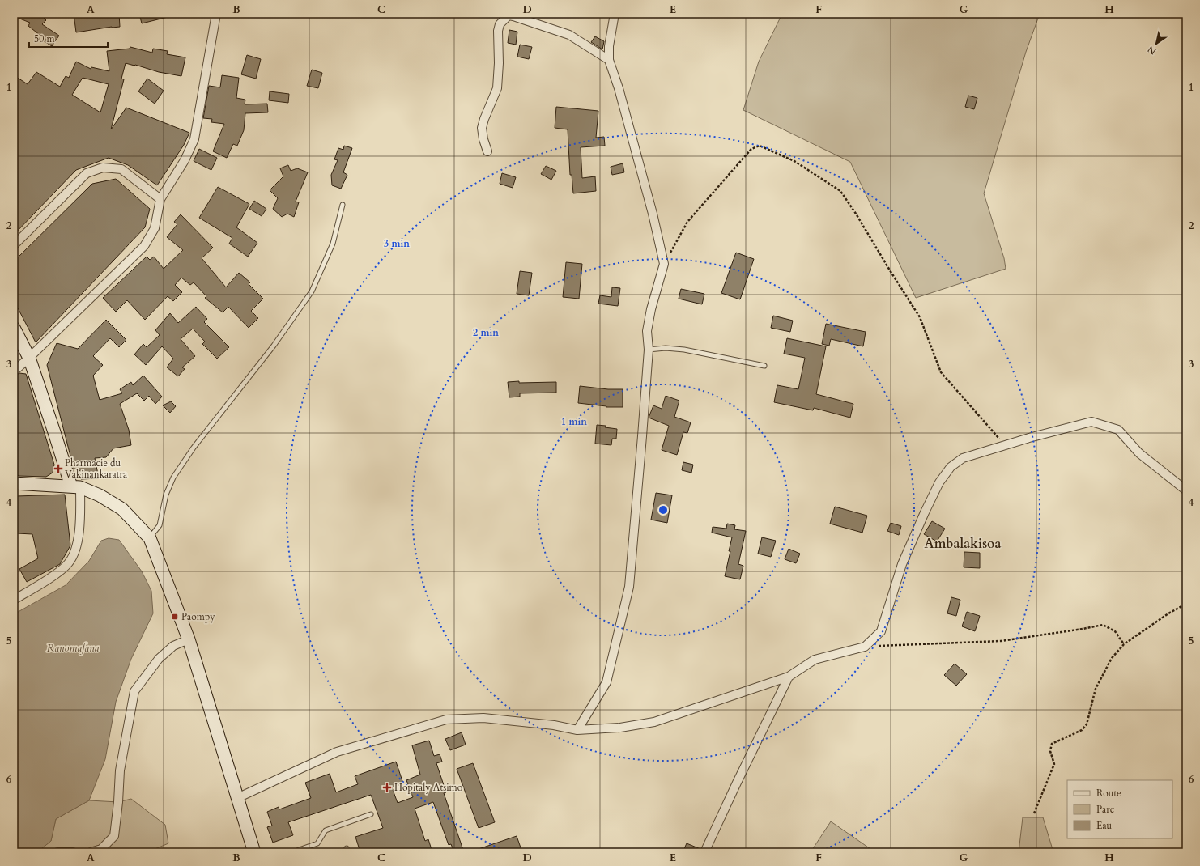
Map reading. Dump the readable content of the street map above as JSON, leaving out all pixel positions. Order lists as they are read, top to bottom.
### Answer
{
  "districts": ["Ambalakisoa"],
  "water": ["Ranomafana"],
  "places": {
    "health": ["Pharmacie du Vakinankaratra", "Hopitaly Atsimo"],
    "transit": ["Paompy"]
  },
  "legend": ["Route", "Parc", "Eau"],
  "scale_bar": "50 m",
  "north": "bottom left",
  "grid": {
    "columns": [
      "A",
      "B",
      "C",
      "D",
      "E",
      "F",
      "G",
      "H"
    ],
    "rows": [
      "1",
      "2",
      "3",
      "4",
      "5",
      "6"
    ]
  },
  "rings": ["3 min", "2 min", "1 min"]
}
